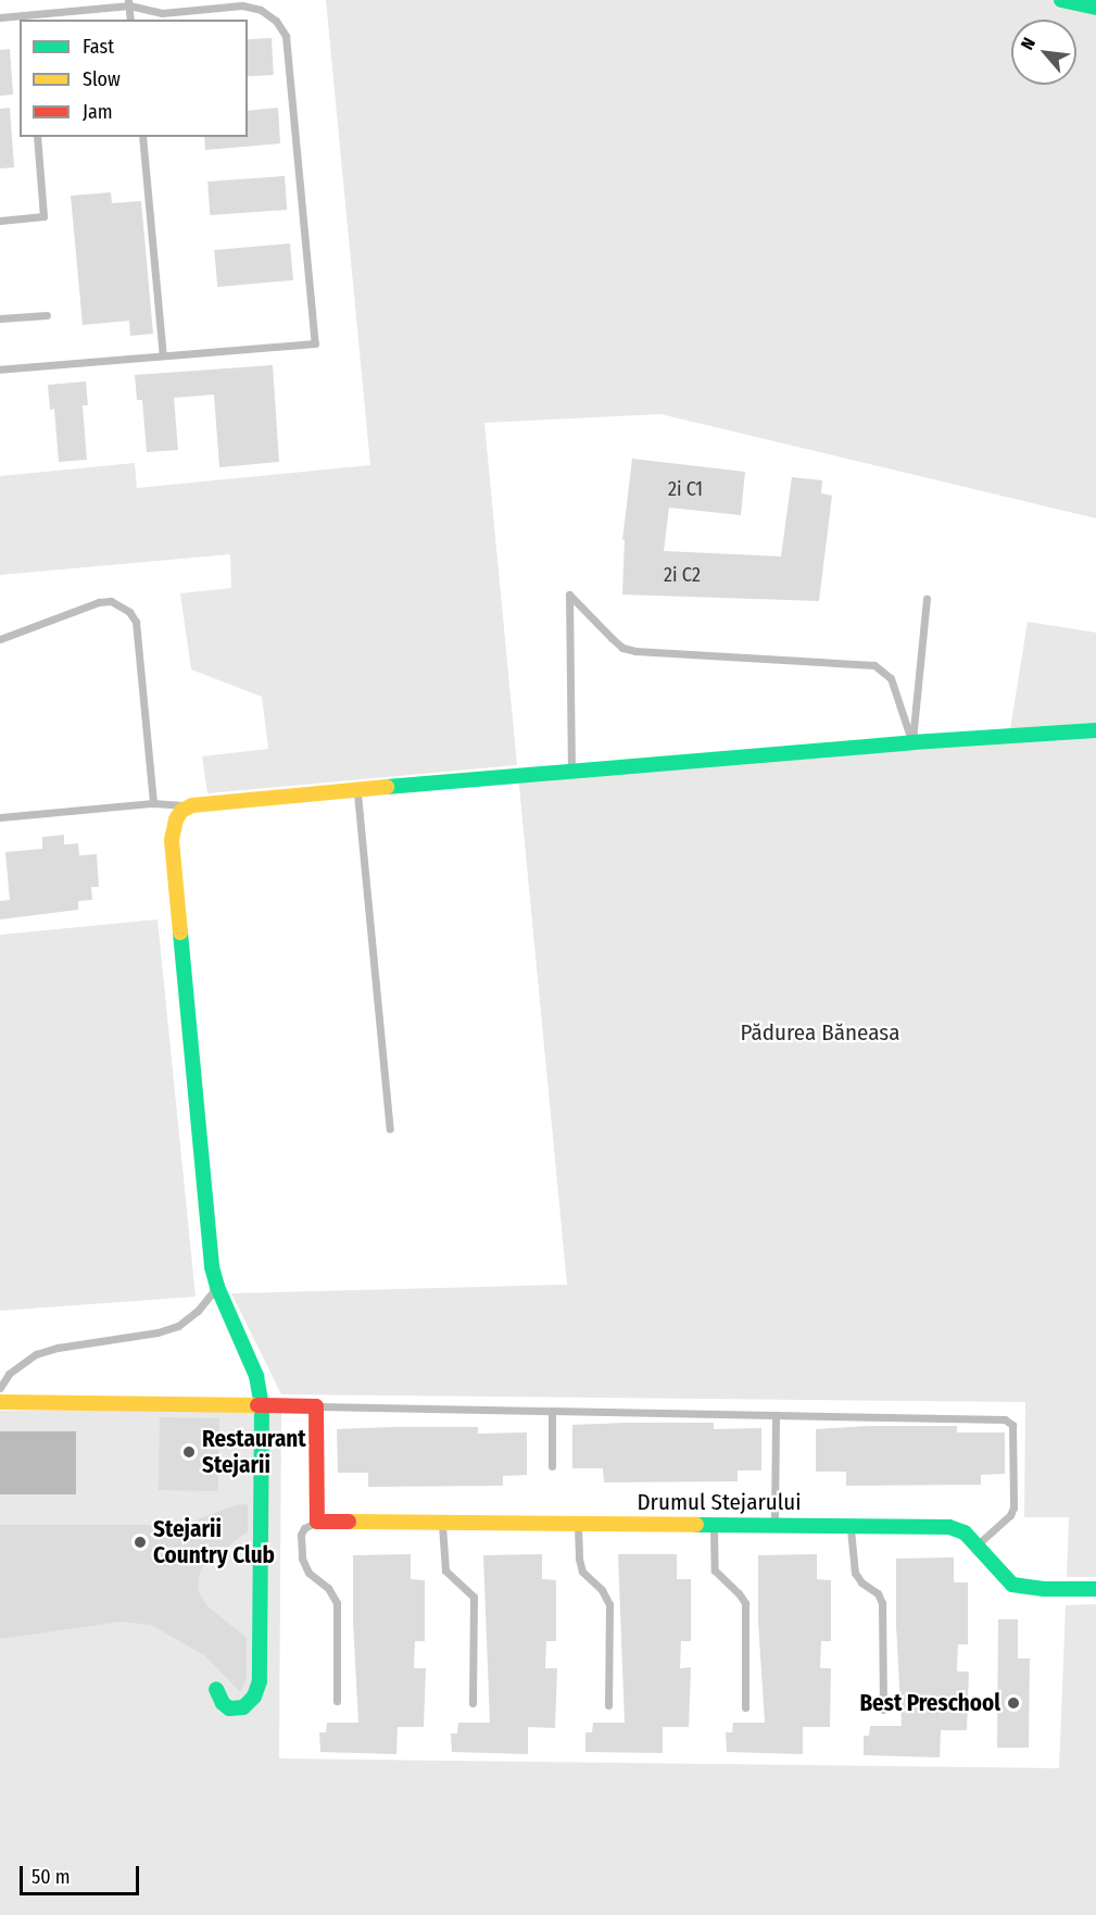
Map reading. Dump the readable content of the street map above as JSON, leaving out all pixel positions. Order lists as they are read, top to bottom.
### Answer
{
  "streets": {
    "main road": ["Drumul Stejarului"]
  },
  "parks": ["Pădurea Băneasa"],
  "places": ["Restaurant Stejarii", "Stejarii Country Club", "Best Preschool"],
  "house_numbers": ["2i C1", "2i C2"],
  "legend": ["Fast", "Slow", "Jam"],
  "scale_bar": "50 m",
  "north": "top left"
}
